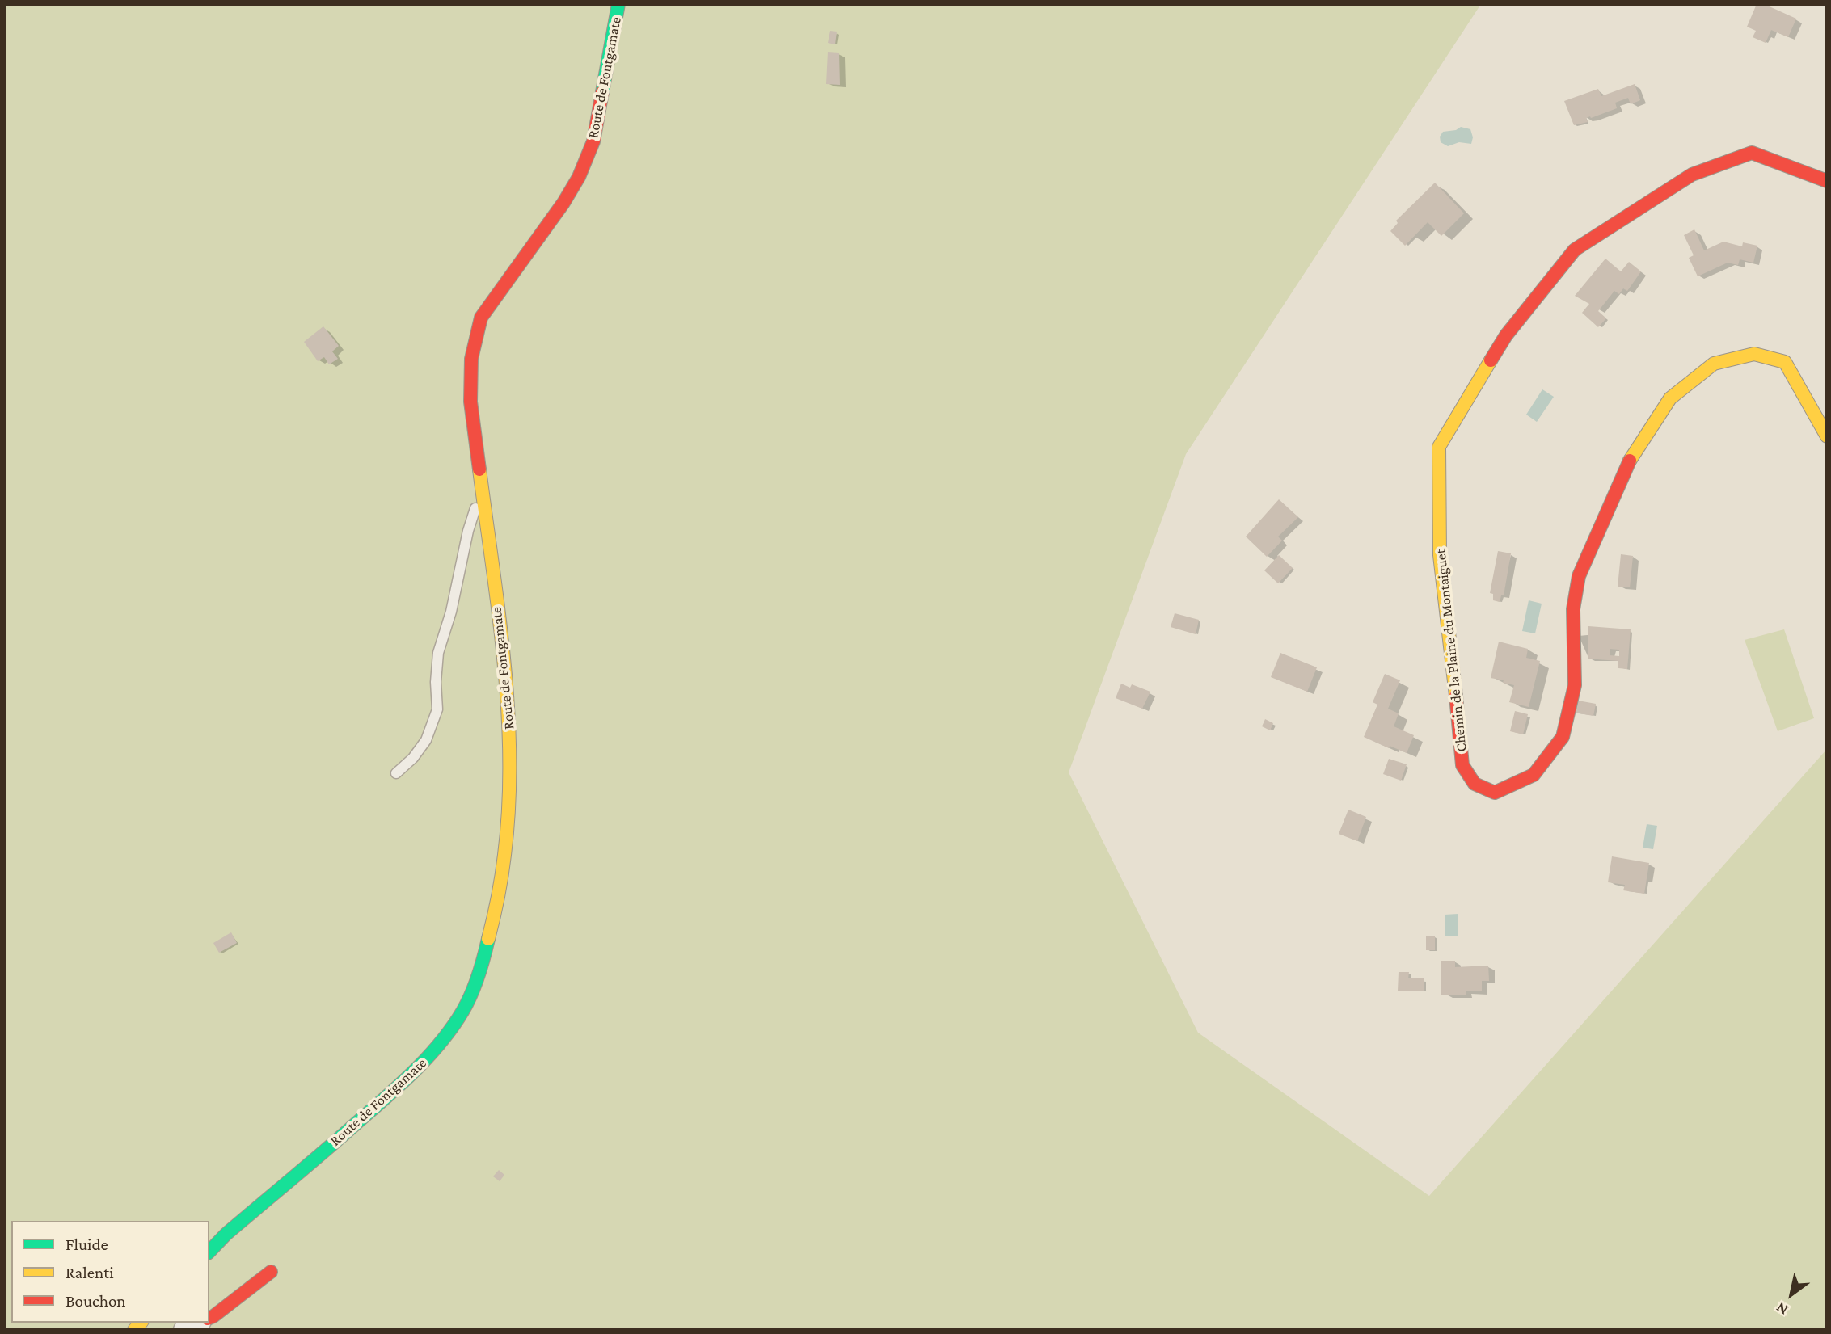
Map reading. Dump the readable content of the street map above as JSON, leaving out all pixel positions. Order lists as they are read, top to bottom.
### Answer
{
  "streets": {
    "street": ["Route de Fontgamate", "Chemin de la Plaine du Montaiguet"]
  },
  "legend": ["Fluide", "Ralenti", "Bouchon"],
  "north": "bottom left"
}
